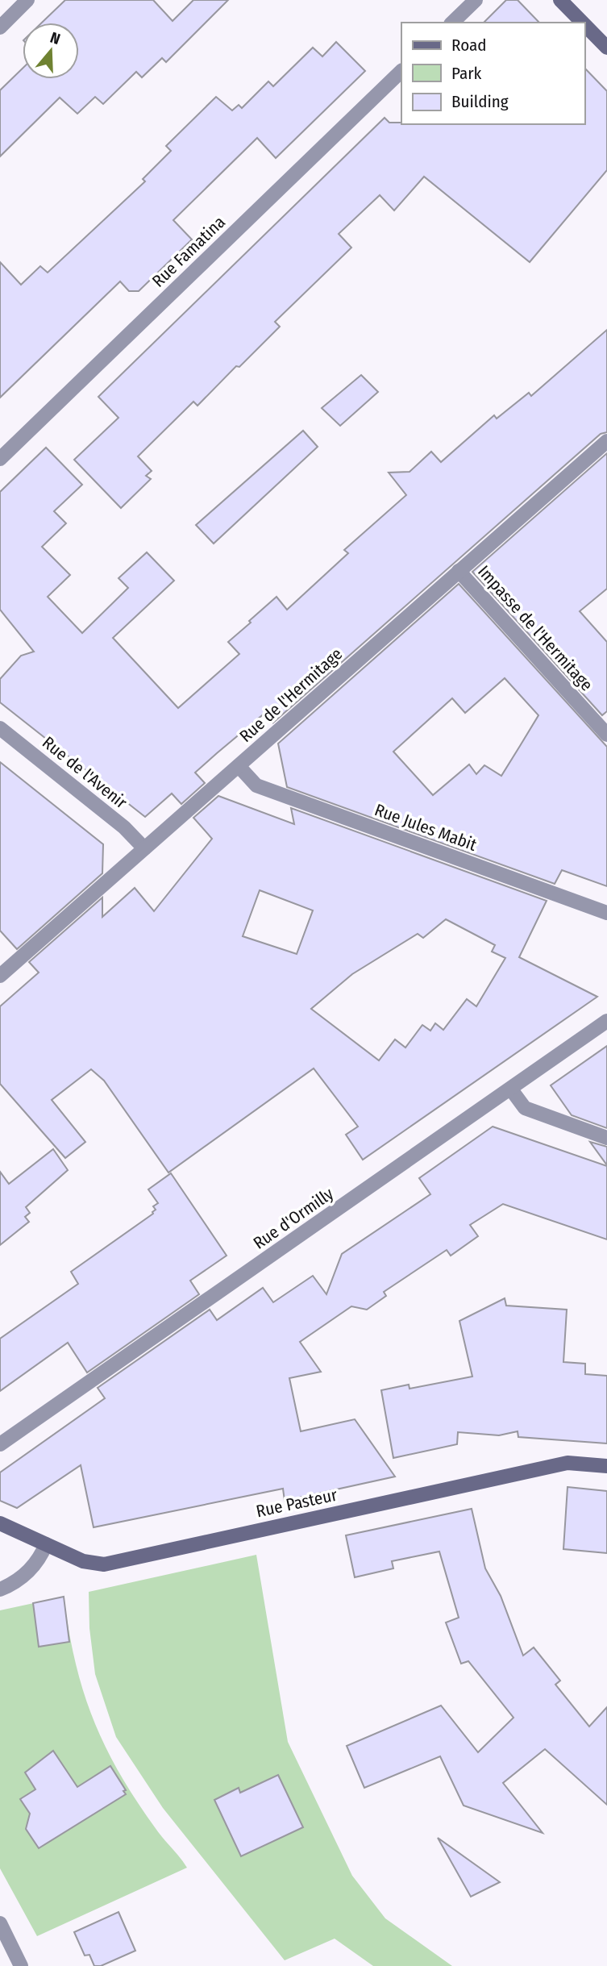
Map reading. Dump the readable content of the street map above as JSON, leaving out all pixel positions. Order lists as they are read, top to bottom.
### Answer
{
  "streets": {
    "street": [
      "Rue Famatina",
      "Impasse de l'Hermitage",
      "Rue de l'Hermitage",
      "Rue de l'Avenir",
      "Rue Jules Mabit",
      "Rue d'Ormilly",
      "Rue Pasteur"
    ]
  },
  "crossings": [
    ["Impasse de l'Hermitage", "Rue de l'Hermitage"],
    ["Rue de l'Hermitage", "Rue de l'Avenir"],
    ["Rue de l'Hermitage", "Rue Jules Mabit"]
  ],
  "legend": ["Road", "Park", "Building"],
  "north": "top"
}
